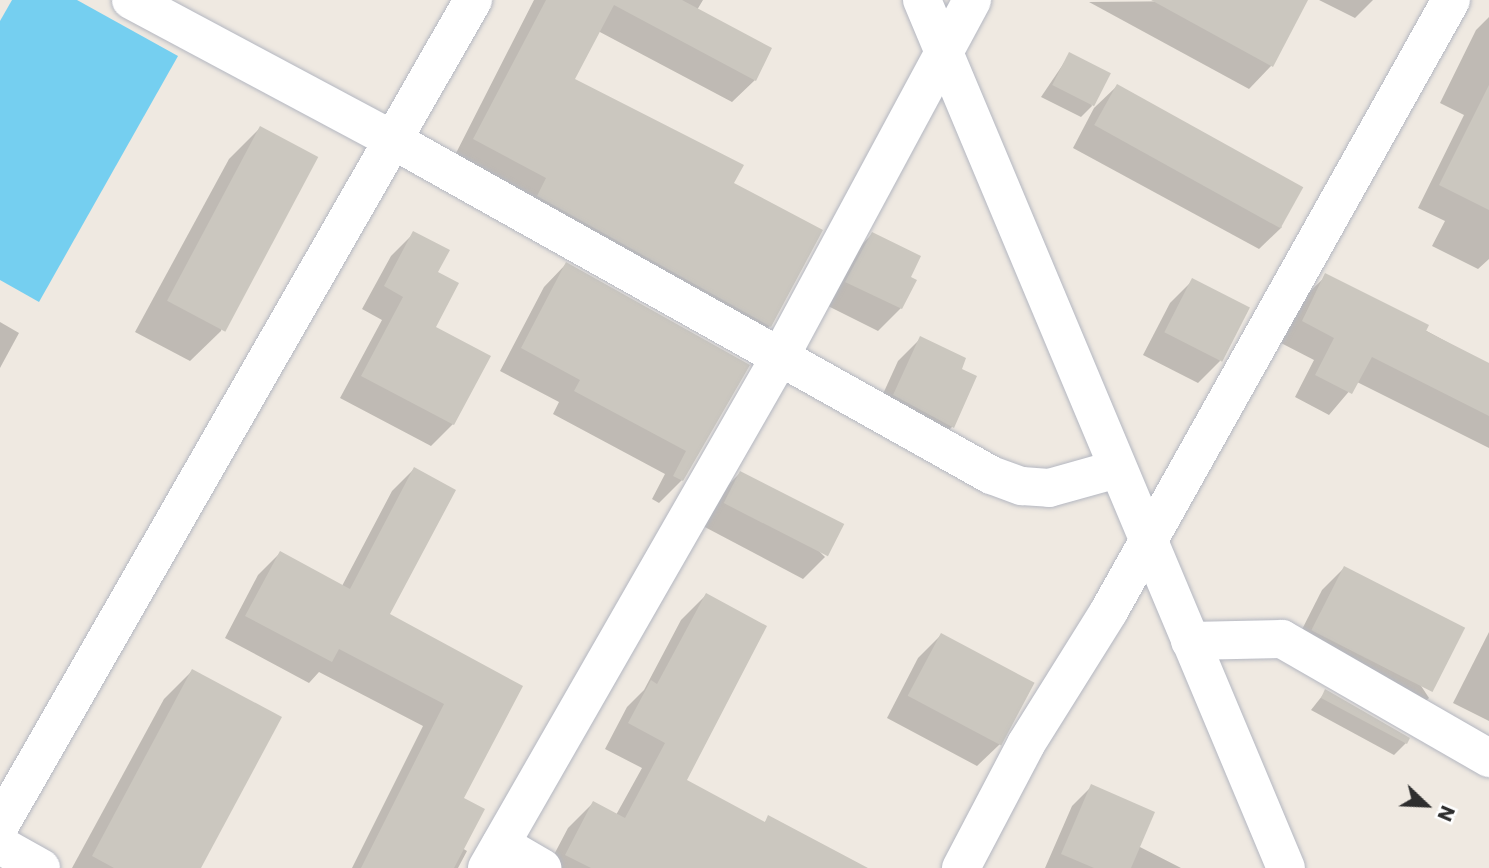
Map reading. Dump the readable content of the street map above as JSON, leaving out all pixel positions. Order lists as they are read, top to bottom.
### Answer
{
  "north": "bottom right"
}
